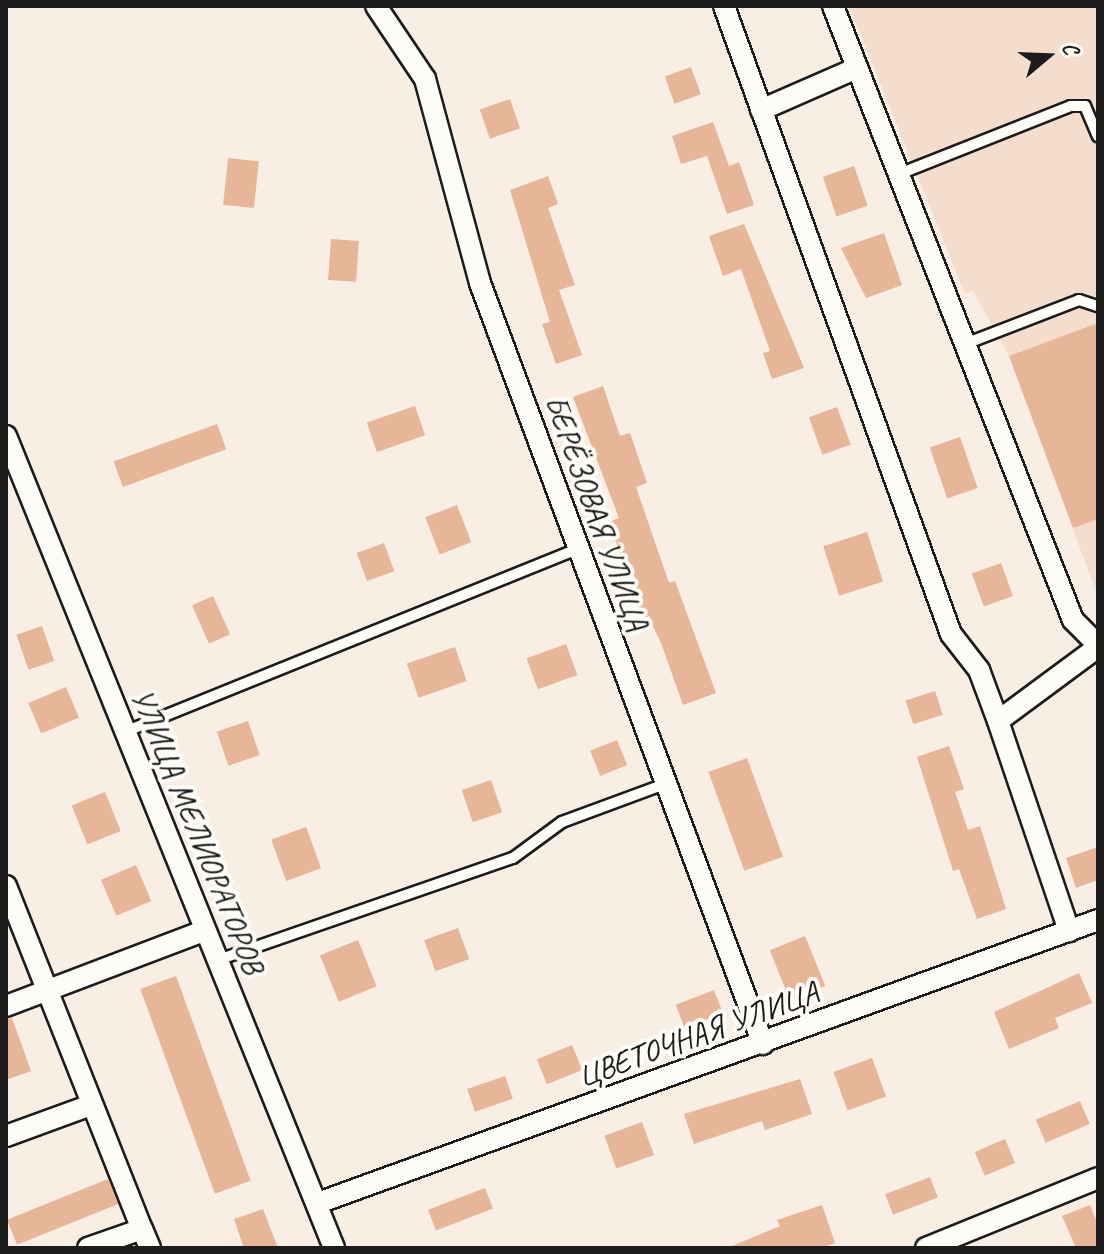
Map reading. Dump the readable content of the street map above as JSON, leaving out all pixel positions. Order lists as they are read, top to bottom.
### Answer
{
  "streets": {
    "street": ["БЕРЁЗОВАЯ УЛИЦА", "УЛИЦА МЕЛИОРАТОРОВ", "ЦВЕТОЧНАЯ УЛИЦА"]
  },
  "crossings": [
    ["БЕРЁЗОВАЯ УЛИЦА", "ЦВЕТОЧНАЯ УЛИЦА"],
    ["УЛИЦА МЕЛИОРАТОРОВ", "ЦВЕТОЧНАЯ УЛИЦА"]
  ],
  "north": "right"
}
